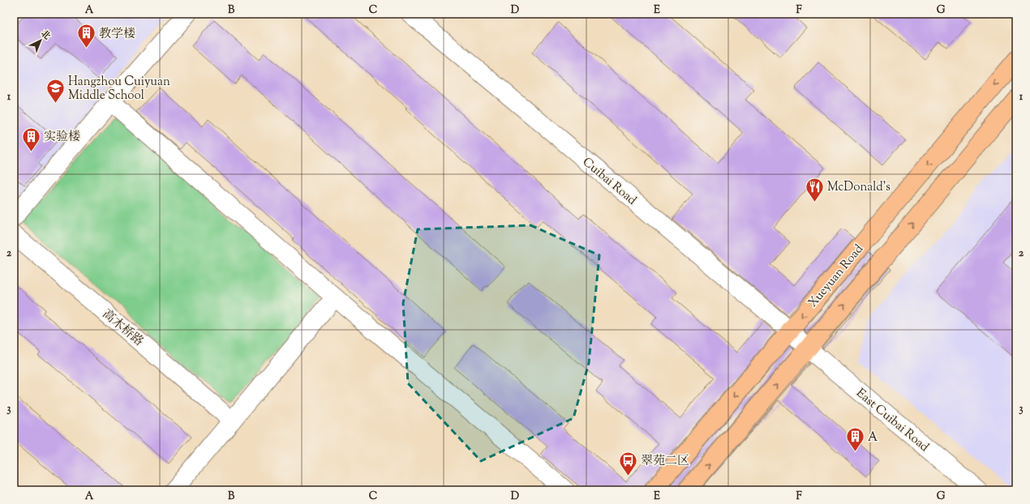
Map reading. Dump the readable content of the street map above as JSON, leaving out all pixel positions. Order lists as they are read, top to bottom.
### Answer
{
  "streets": {
    "main road": ["Xueyuan Road"],
    "street": ["Cuibai Road", "高木桥路", "East Cuibai Road"]
  },
  "crossings": [
    ["Cuibai Road", "Xueyuan Road"],
    ["Cuibai Road", "East Cuibai Road"],
    ["Xueyuan Road", "East Cuibai Road"]
  ],
  "places": {
    "building": ["教学楼", "实验楼", "A"],
    "school or university": ["Hangzhou Cuiyuan Middle School"],
    "restaurant": ["McDonald's"],
    "bus stop": ["翠苑二区"]
  },
  "north": "top right",
  "grid": {
    "columns": [
      "A",
      "B",
      "C",
      "D",
      "E",
      "F",
      "G"
    ],
    "rows": ["1", "2", "3"]
  }
}
